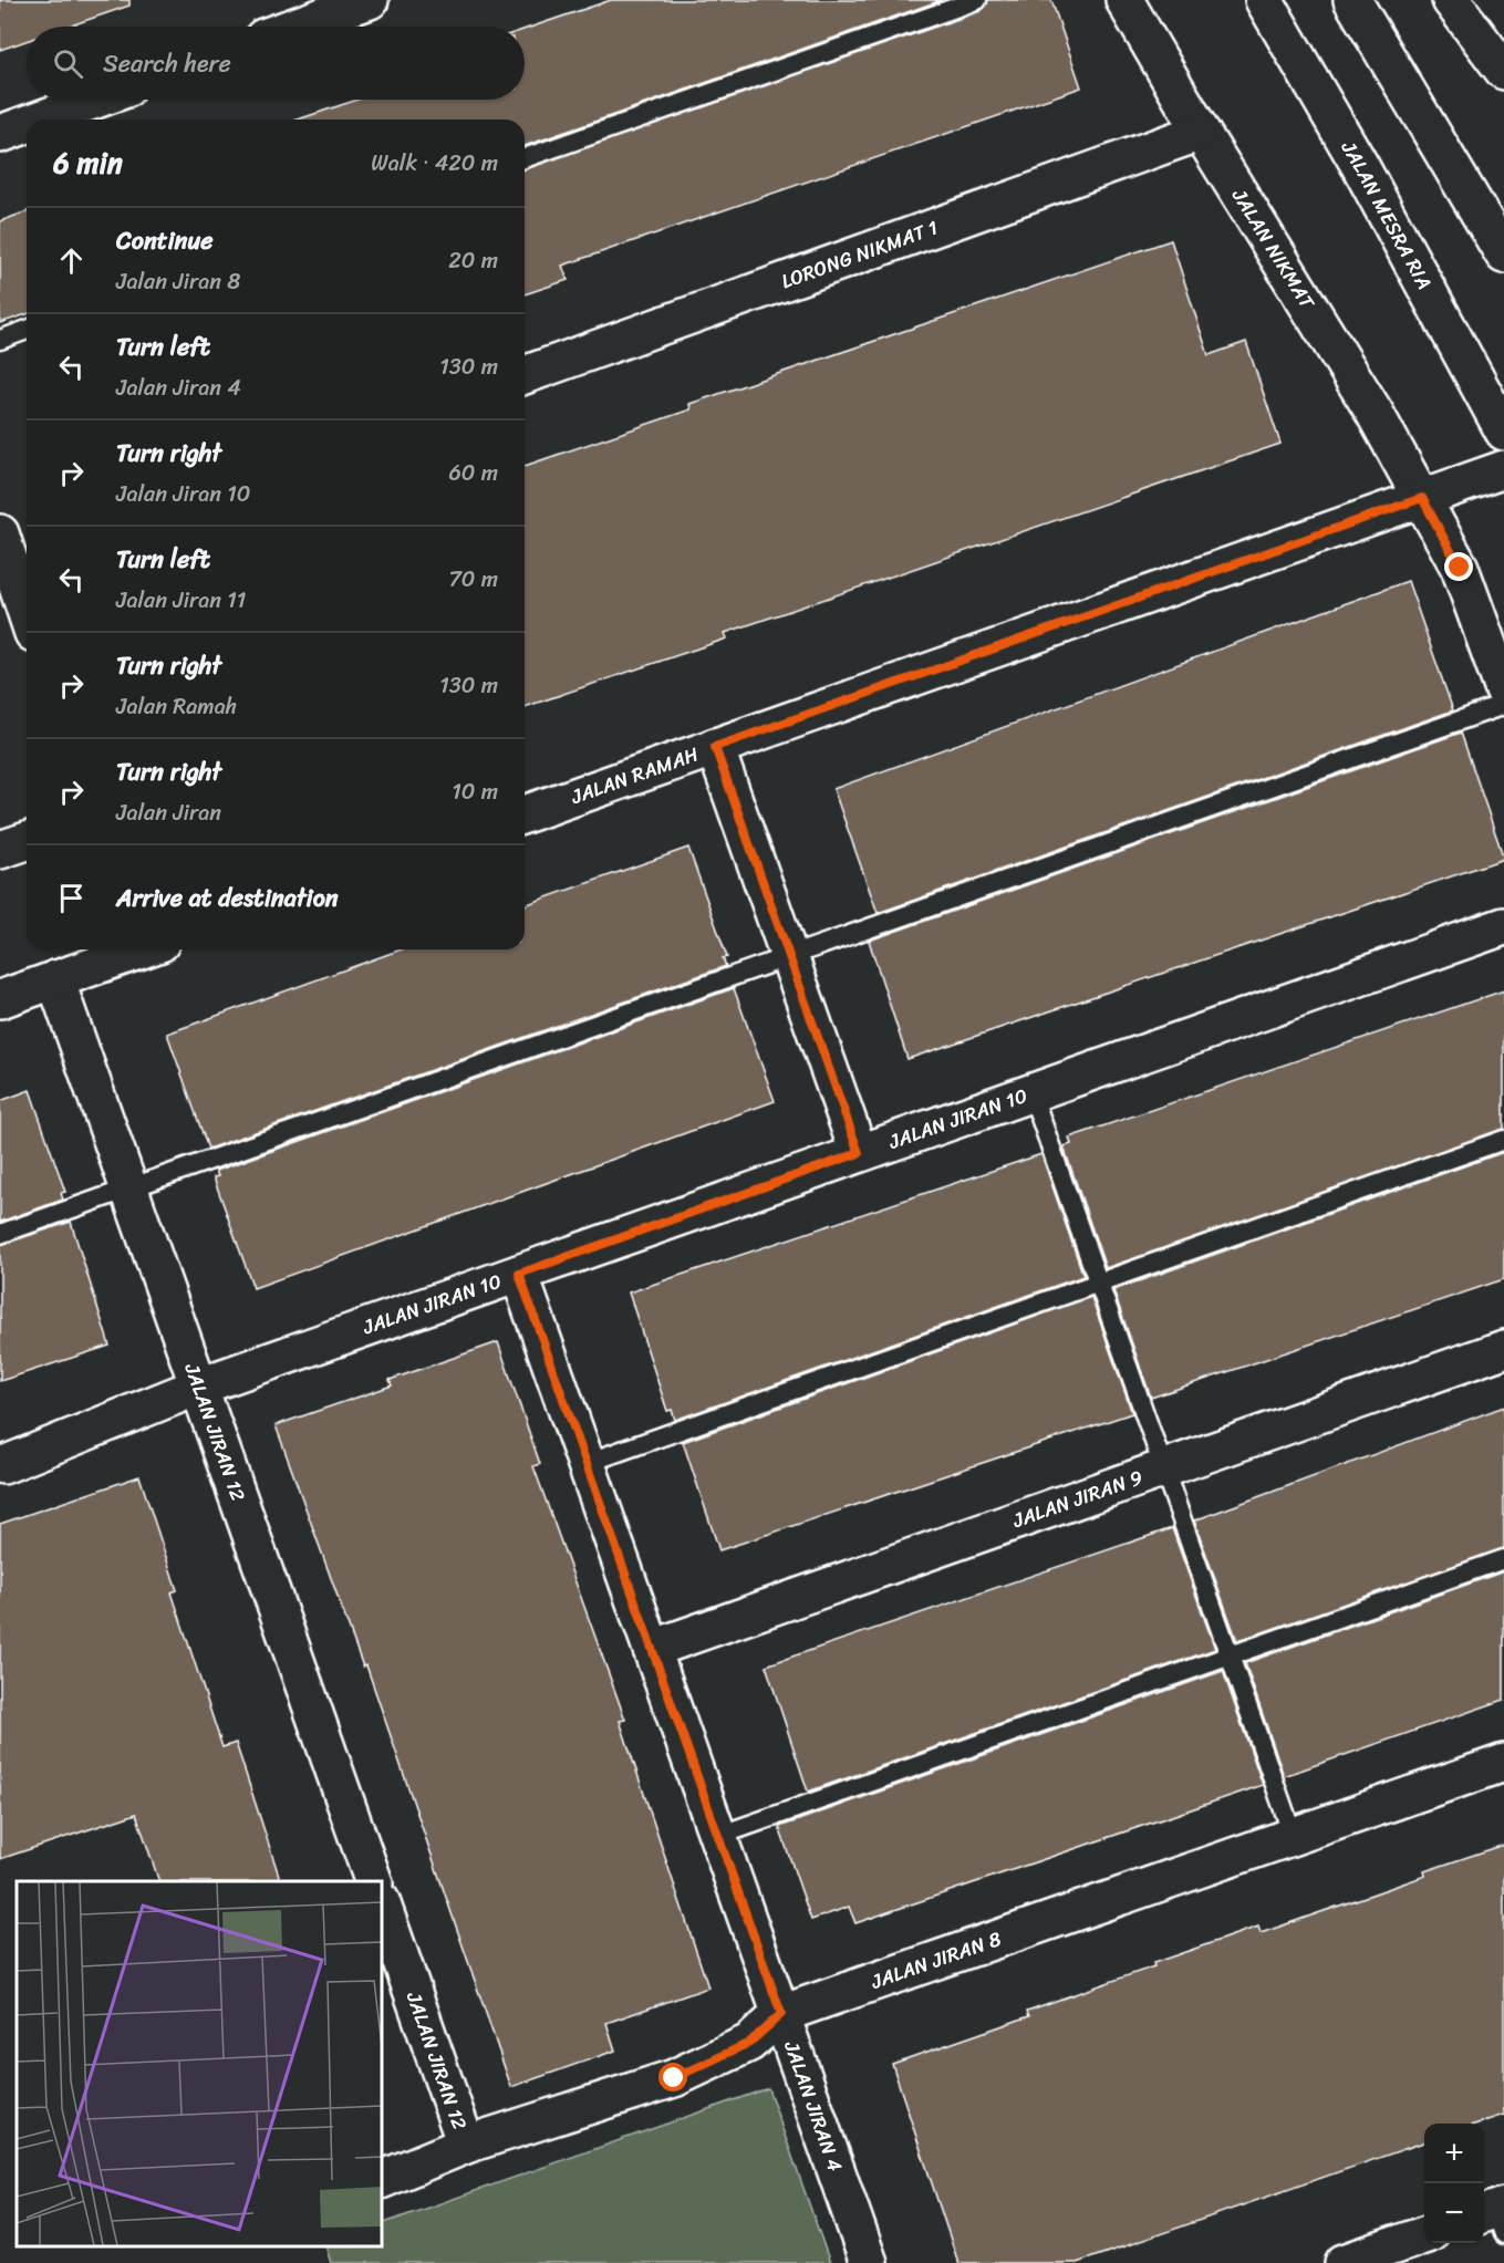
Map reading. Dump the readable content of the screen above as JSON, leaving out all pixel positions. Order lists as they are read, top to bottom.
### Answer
{
  "streets": {
    "street": [
      "JALAN MESRA RIA",
      "JALAN NIKMAT",
      "LORONG NIKMAT 1",
      "JALAN RAMAH",
      "JALAN JIRAN 10",
      "JALAN JIRAN 12",
      "JALAN JIRAN 9",
      "JALAN JIRAN 8",
      "JALAN JIRAN 4"
    ]
  },
  "crossings": [
    ["JALAN NIKMAT", "LORONG NIKMAT 1"],
    ["JALAN NIKMAT", "JALAN RAMAH"],
    ["JALAN JIRAN 10", "JALAN JIRAN 12"],
    ["JALAN JIRAN 10", "JALAN JIRAN 4"],
    ["JALAN JIRAN 12", "JALAN JIRAN 8"],
    ["JALAN JIRAN 9", "JALAN JIRAN 4"],
    ["JALAN JIRAN 8", "JALAN JIRAN 4"]
  ],
  "page": {
    "search": "Search here",
    "heading": ["6 min", "Walk · 420 m"],
    "list": [
      ["Continue", "Jalan Jiran 8", "20 m"],
      ["Turn left", "Jalan Jiran 4", "130 m"],
      ["Turn right", "Jalan Jiran 10", "60 m"],
      ["Turn left", "Jalan Jiran 11", "70 m"],
      ["Turn right", "Jalan Ramah", "130 m"],
      ["Turn right", "Jalan Jiran", "10 m"],
      "Arrive at destination"
    ],
    "map_buttons": ["+", "−"]
  }
}
